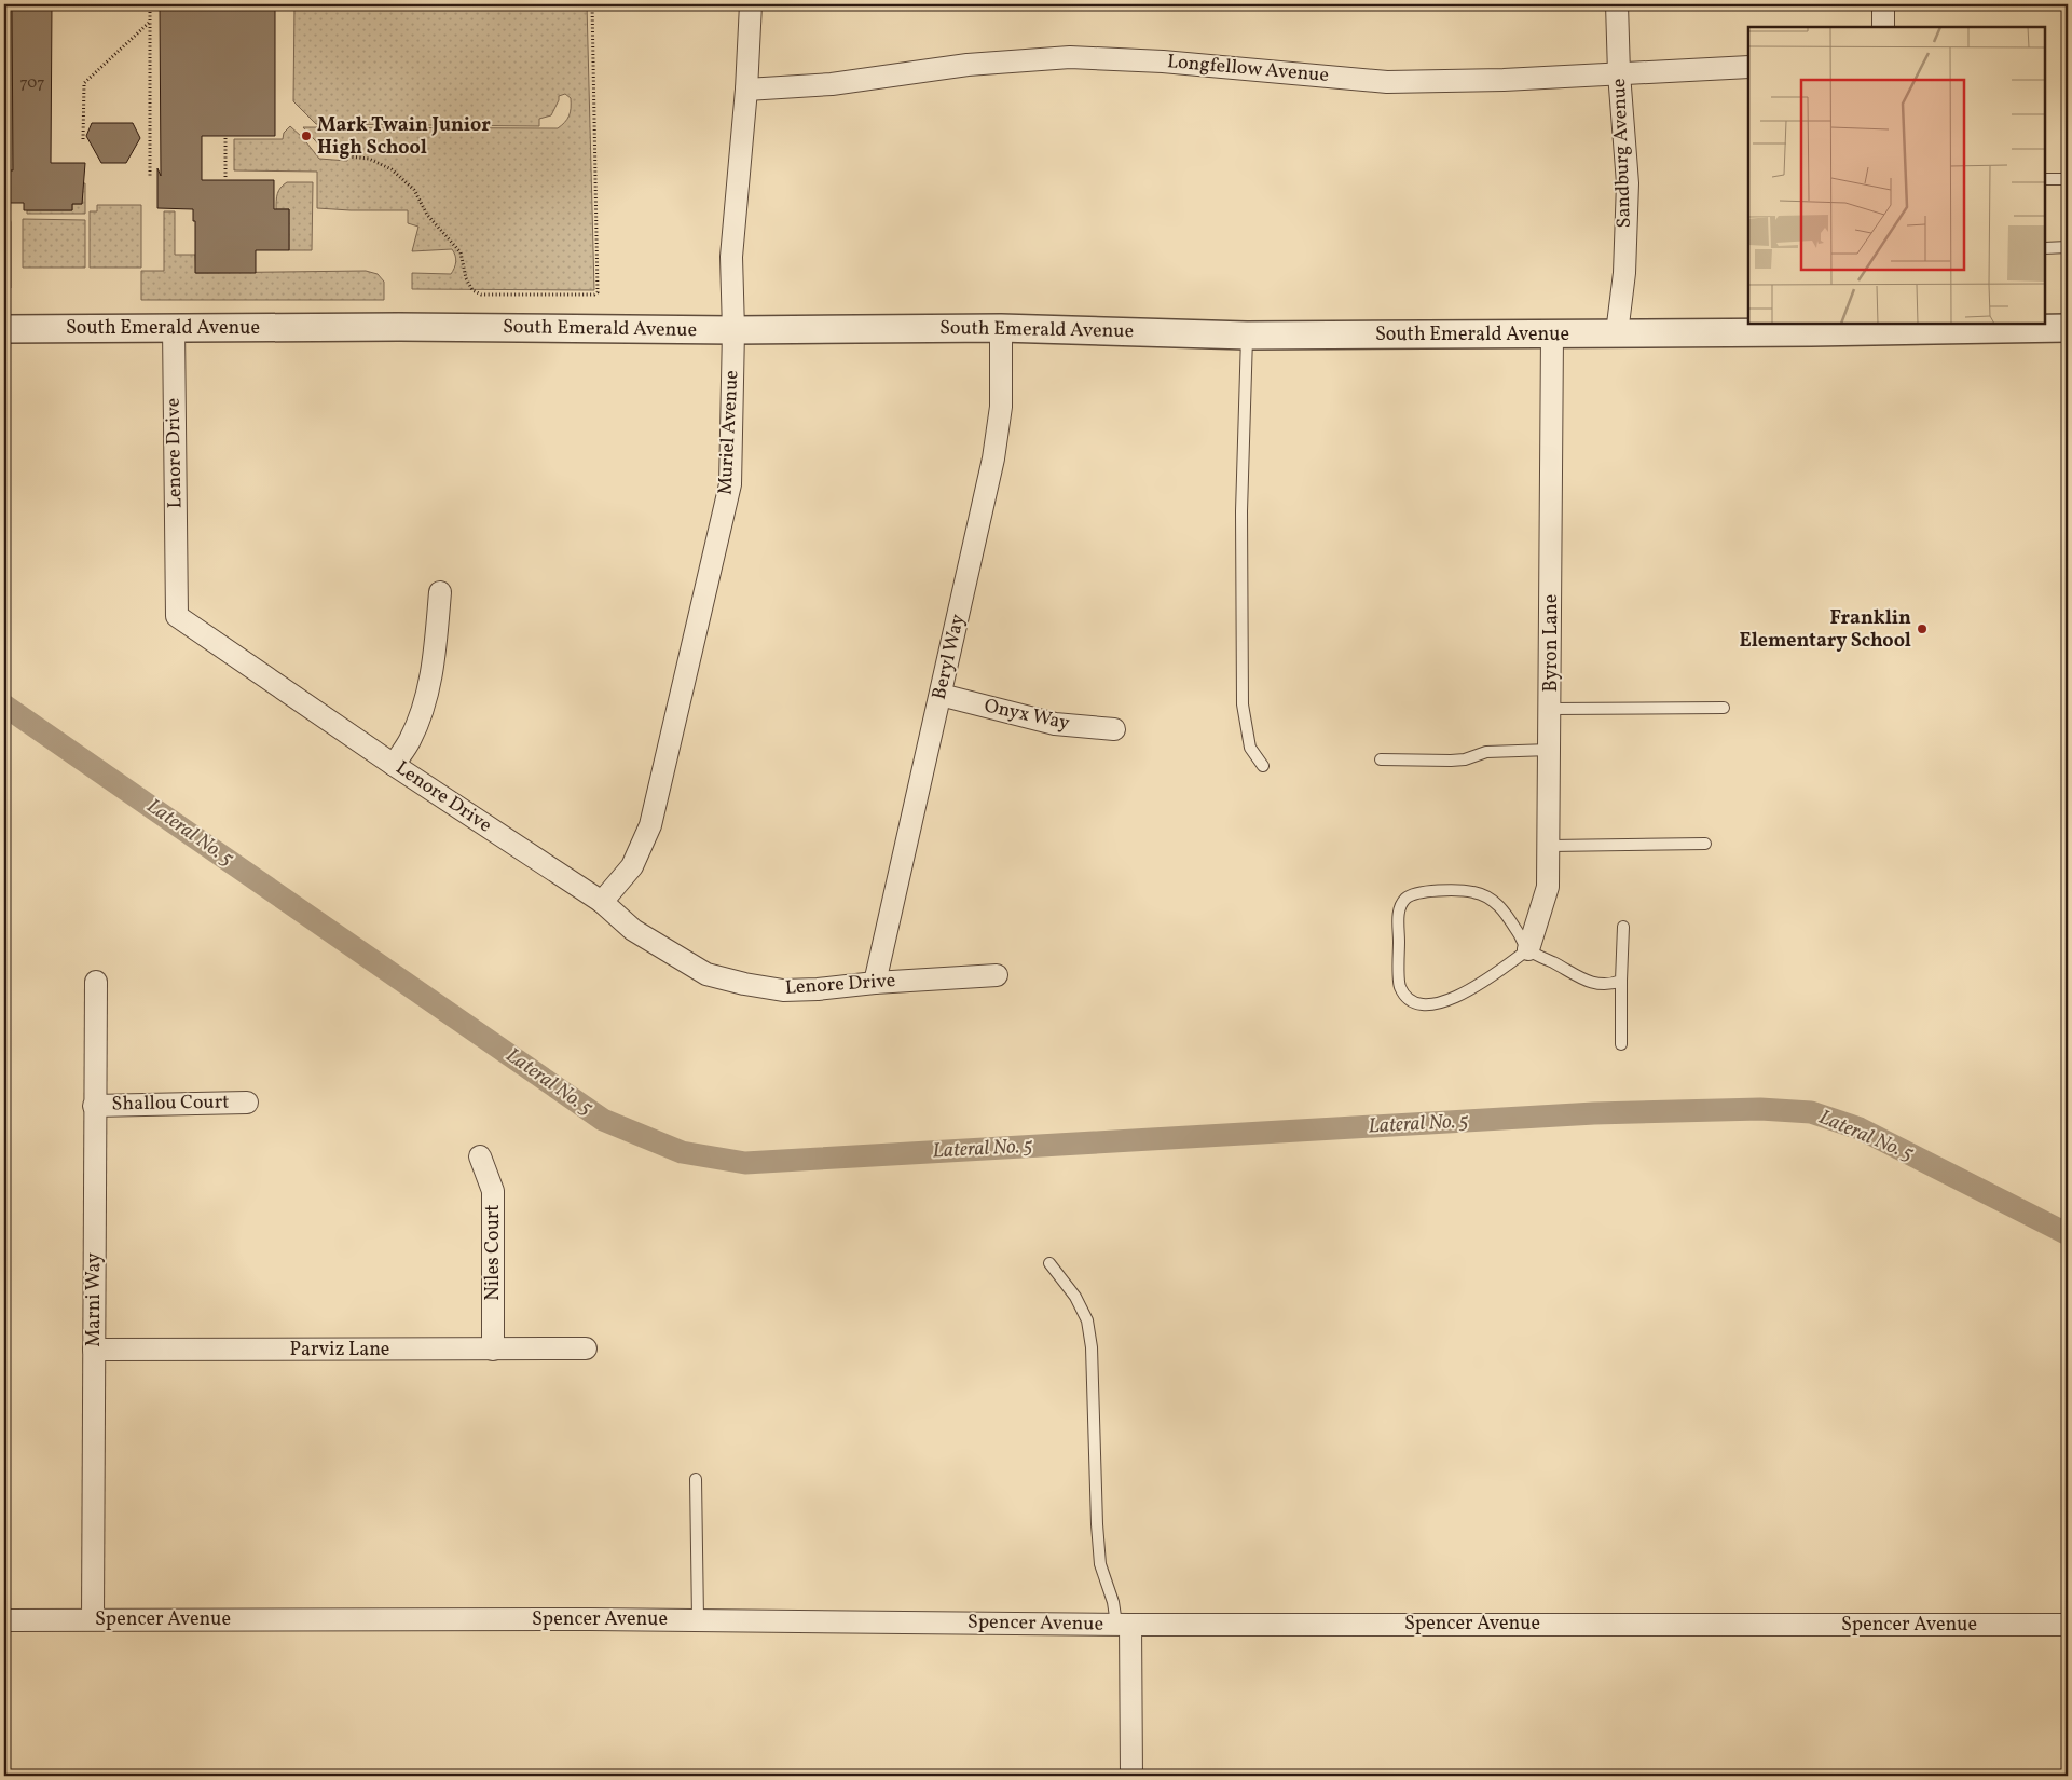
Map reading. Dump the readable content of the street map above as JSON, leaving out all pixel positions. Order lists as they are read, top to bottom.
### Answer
{
  "streets": {
    "street": [
      "Longfellow Avenue",
      "Sandburg Avenue",
      "South Emerald Avenue",
      "Muriel Avenue",
      "Lenore Drive",
      "Byron Lane",
      "Beryl Way",
      "Onyx Way",
      "Shallou Court",
      "Niles Court",
      "Marni Way",
      "Parviz Lane",
      "Spencer Avenue"
    ]
  },
  "crossings": [
    ["Longfellow Avenue", "Sandburg Avenue"],
    ["Longfellow Avenue", "Muriel Avenue"],
    ["Sandburg Avenue", "South Emerald Avenue"],
    ["South Emerald Avenue", "Muriel Avenue"],
    ["South Emerald Avenue", "Lenore Drive"],
    ["South Emerald Avenue", "Byron Lane"],
    ["South Emerald Avenue", "Beryl Way"],
    ["Muriel Avenue", "Lenore Drive"],
    ["Lenore Drive", "Beryl Way"],
    ["Beryl Way", "Onyx Way"],
    ["Shallou Court", "Marni Way"],
    ["Niles Court", "Parviz Lane"],
    ["Marni Way", "Parviz Lane"],
    ["Marni Way", "Spencer Avenue"]
  ],
  "water": ["Lateral No. 5"],
  "places": ["Mark Twain Junior High School", "Franklin Elementary School"],
  "house_numbers": ["707"]
}
